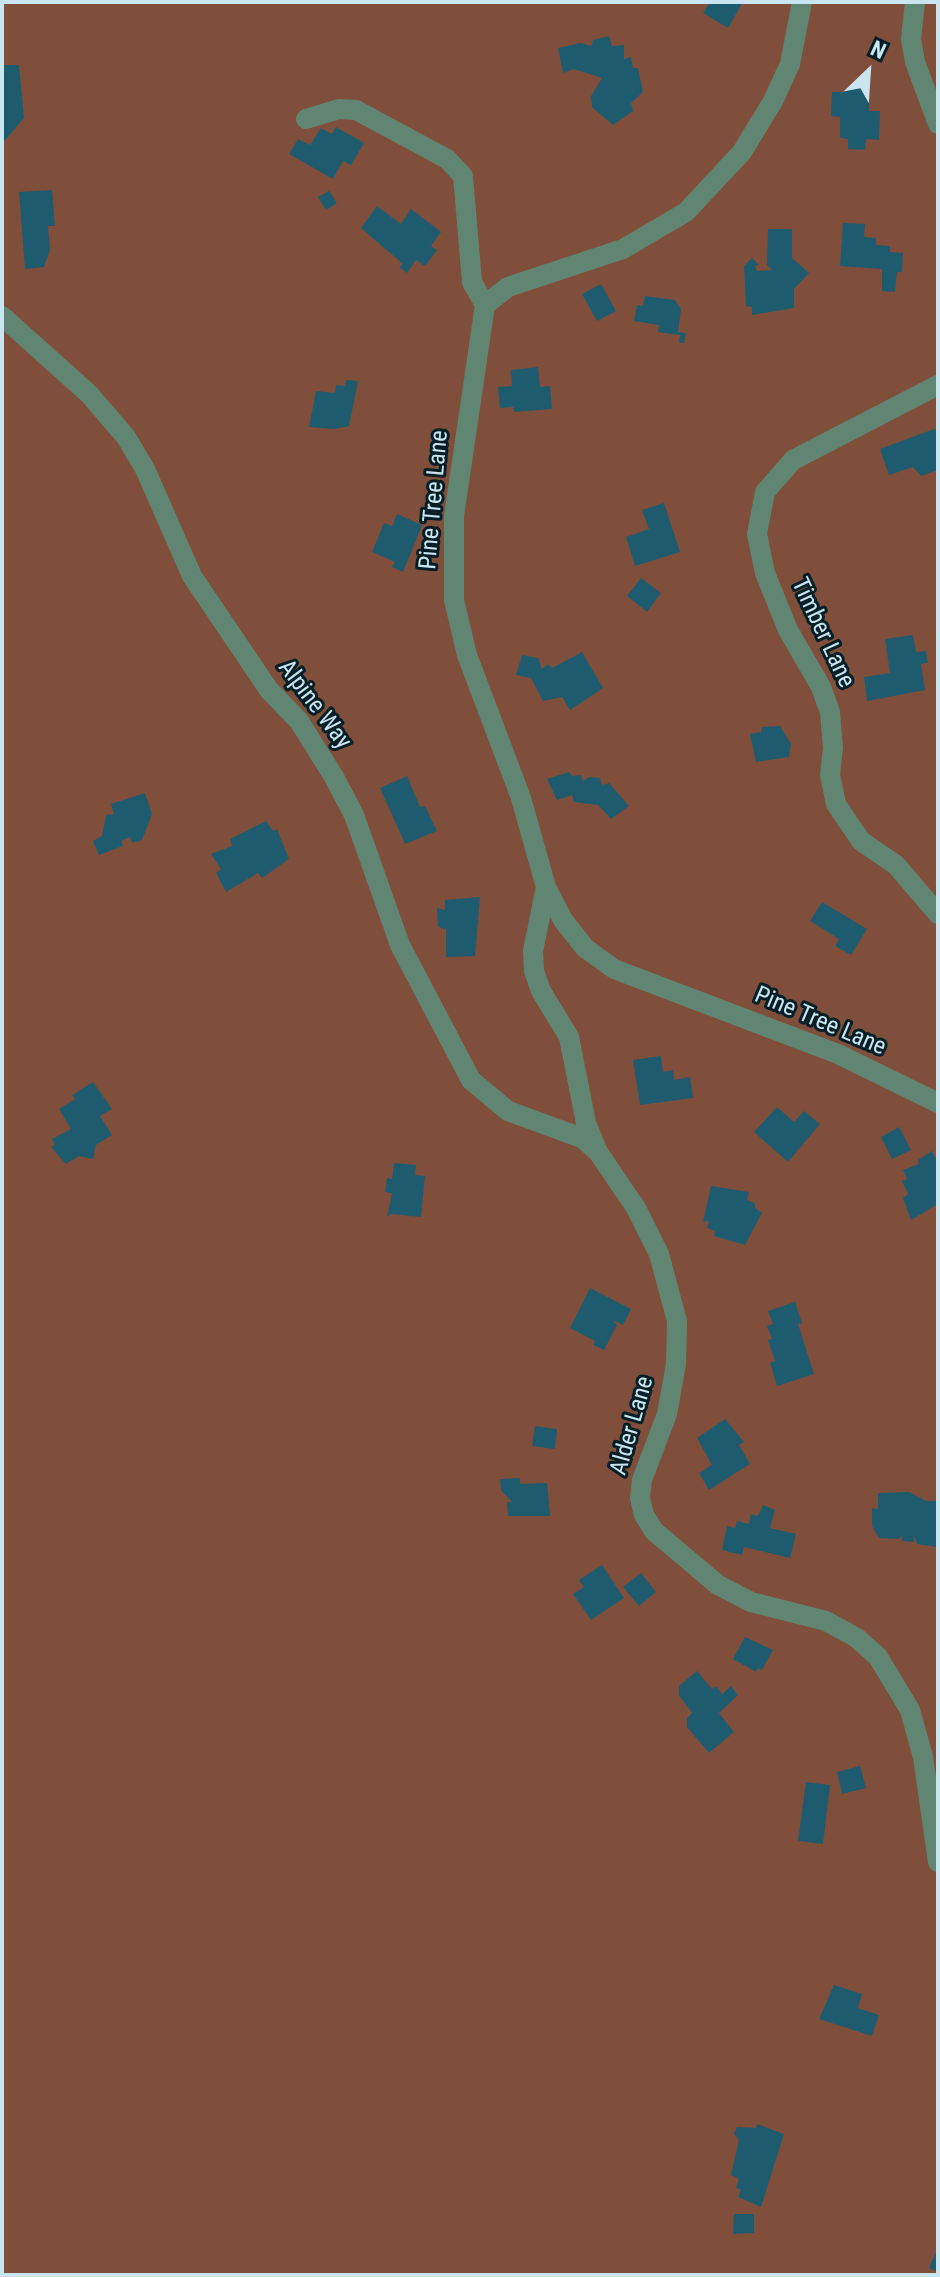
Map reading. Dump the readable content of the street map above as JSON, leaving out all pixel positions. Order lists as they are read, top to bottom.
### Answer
{
  "streets": {
    "street": [
      "Pine Tree Lane",
      "Timber Lane",
      "Alpine Way",
      "Alder Lane"
    ]
  },
  "crossings": [
    ["Pine Tree Lane", "Alder Lane"],
    ["Alpine Way", "Alder Lane"]
  ],
  "north": "top right"
}
